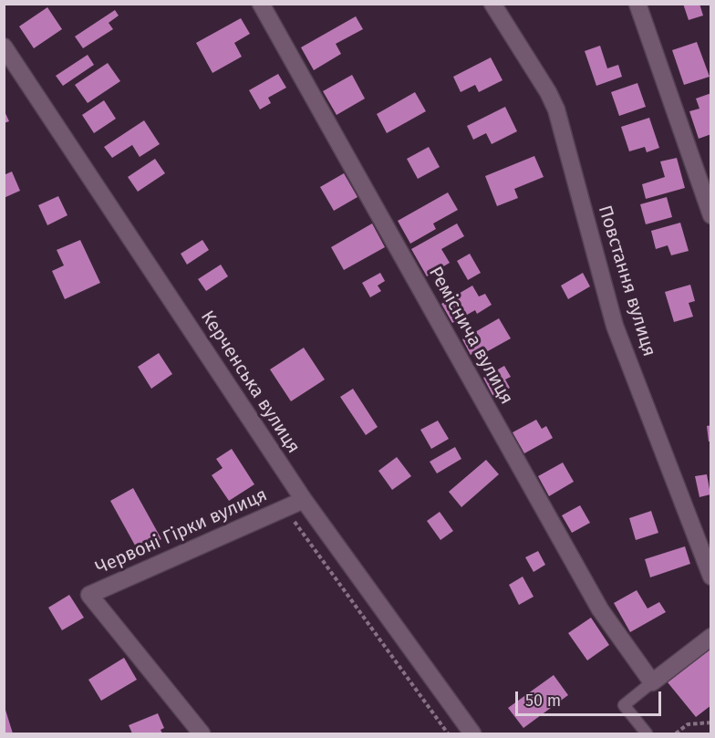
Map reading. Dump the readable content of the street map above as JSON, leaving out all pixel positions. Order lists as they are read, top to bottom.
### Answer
{
  "streets": {
    "street": [
      "Повстання вулиця",
      "Реміснича вулиця",
      "Керченська вулиця",
      "Червоні Гірки вулиця"
    ]
  },
  "crossings": [
    ["Керченська вулиця", "Червоні Гірки вулиця"]
  ],
  "scale_bar": "50 m"
}
